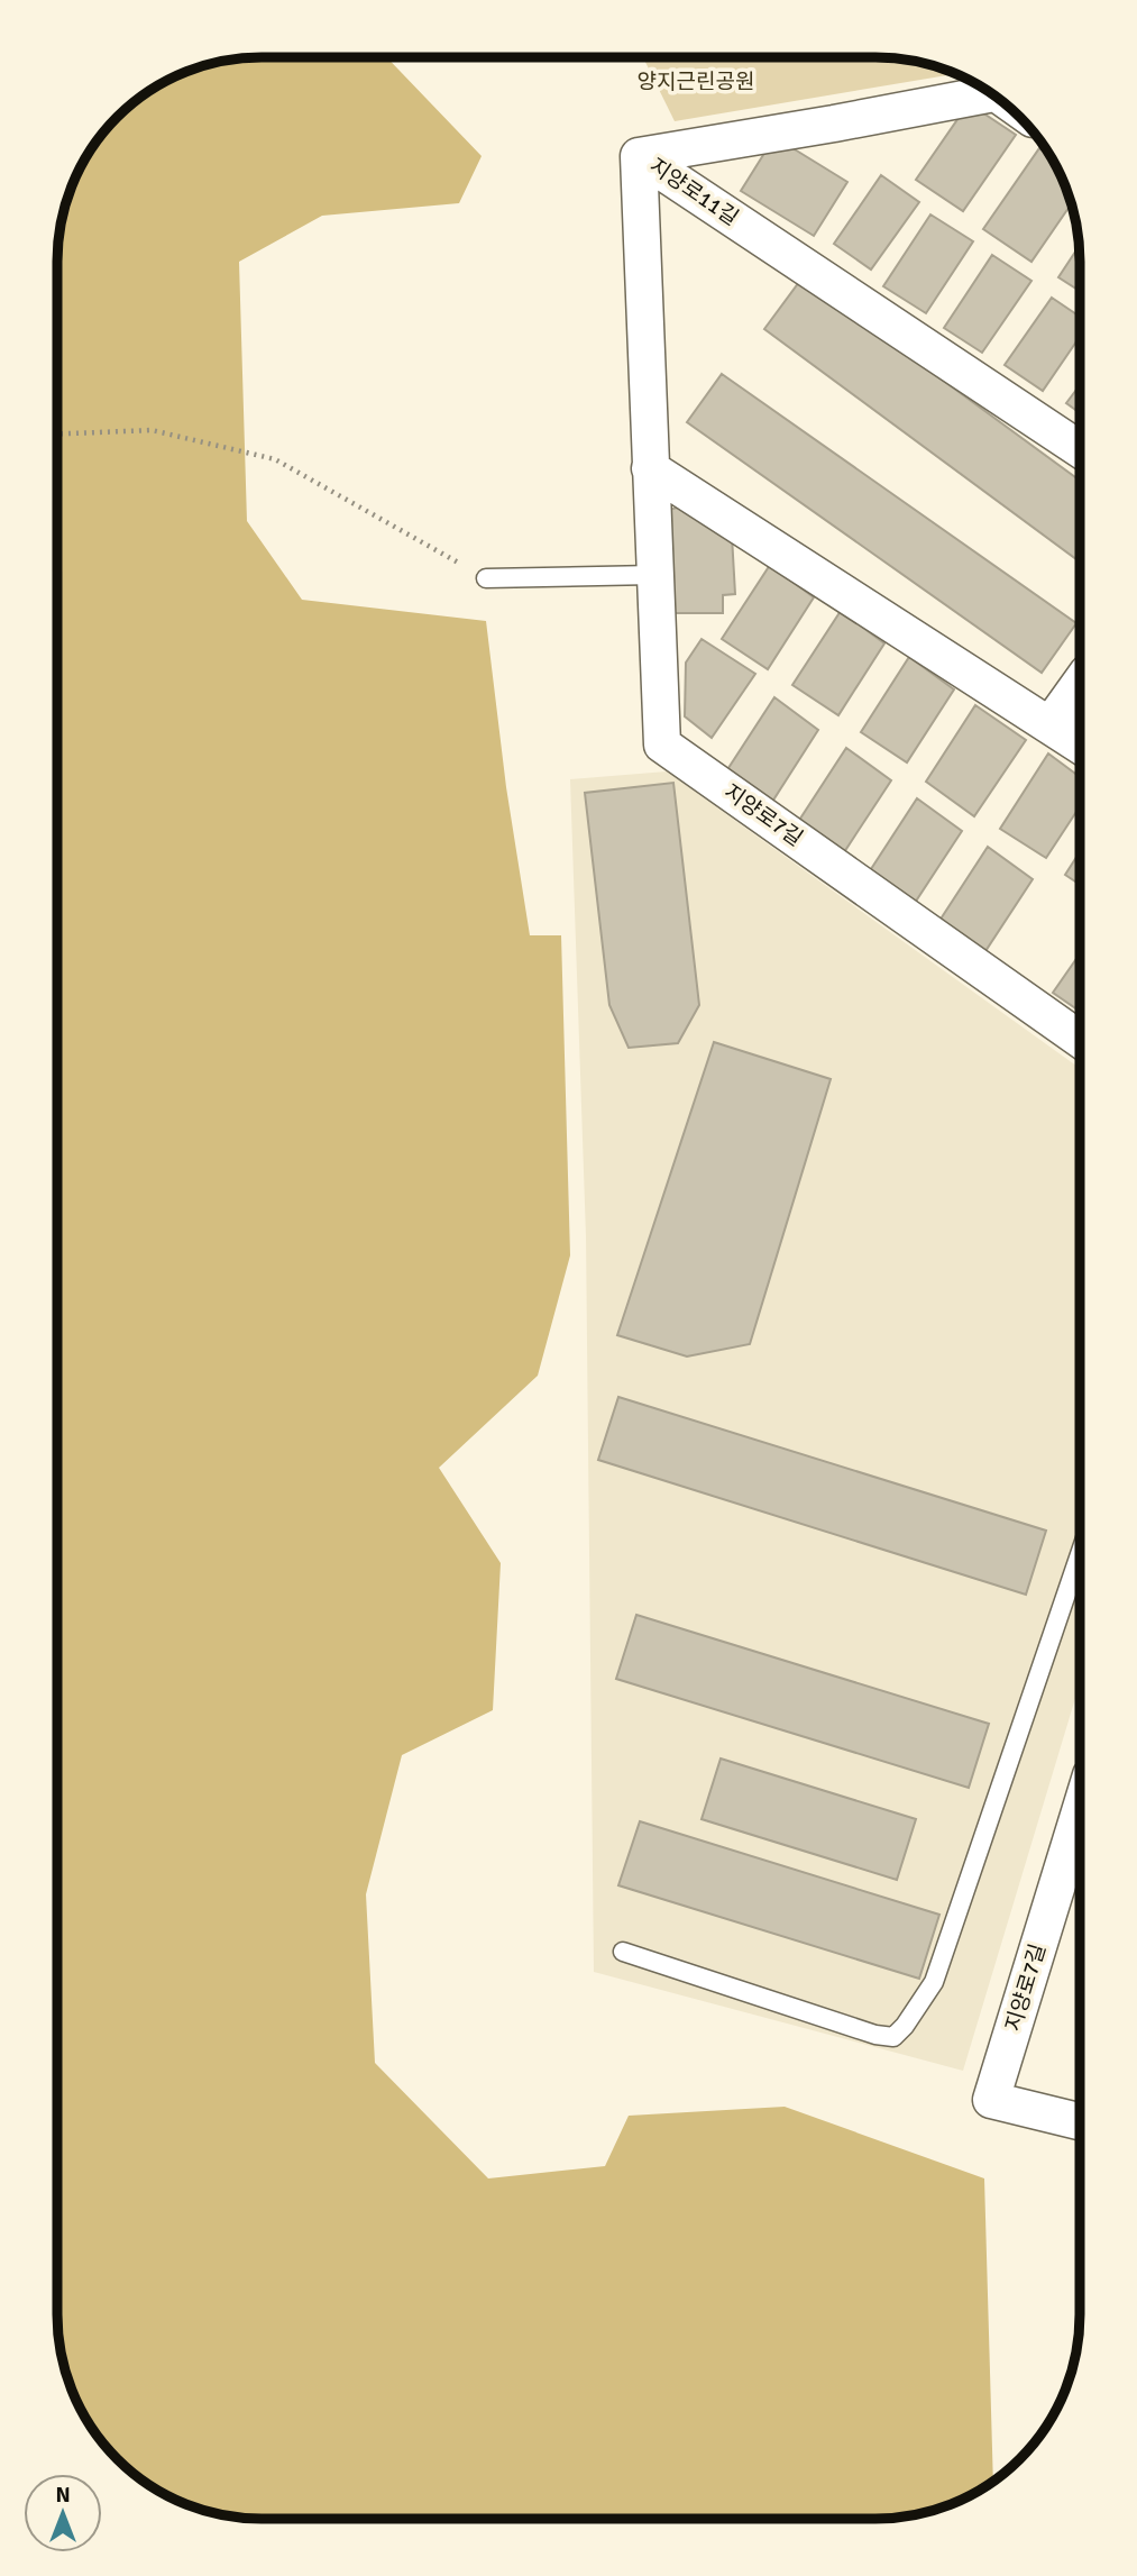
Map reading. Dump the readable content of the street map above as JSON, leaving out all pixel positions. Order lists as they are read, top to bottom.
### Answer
{
  "streets": {
    "street": ["지양로11길", "지양로7길"]
  },
  "crossings": [
    ["지양로11길", "지양로7길"]
  ],
  "parks": ["양지근린공원"],
  "north": "top"
}
